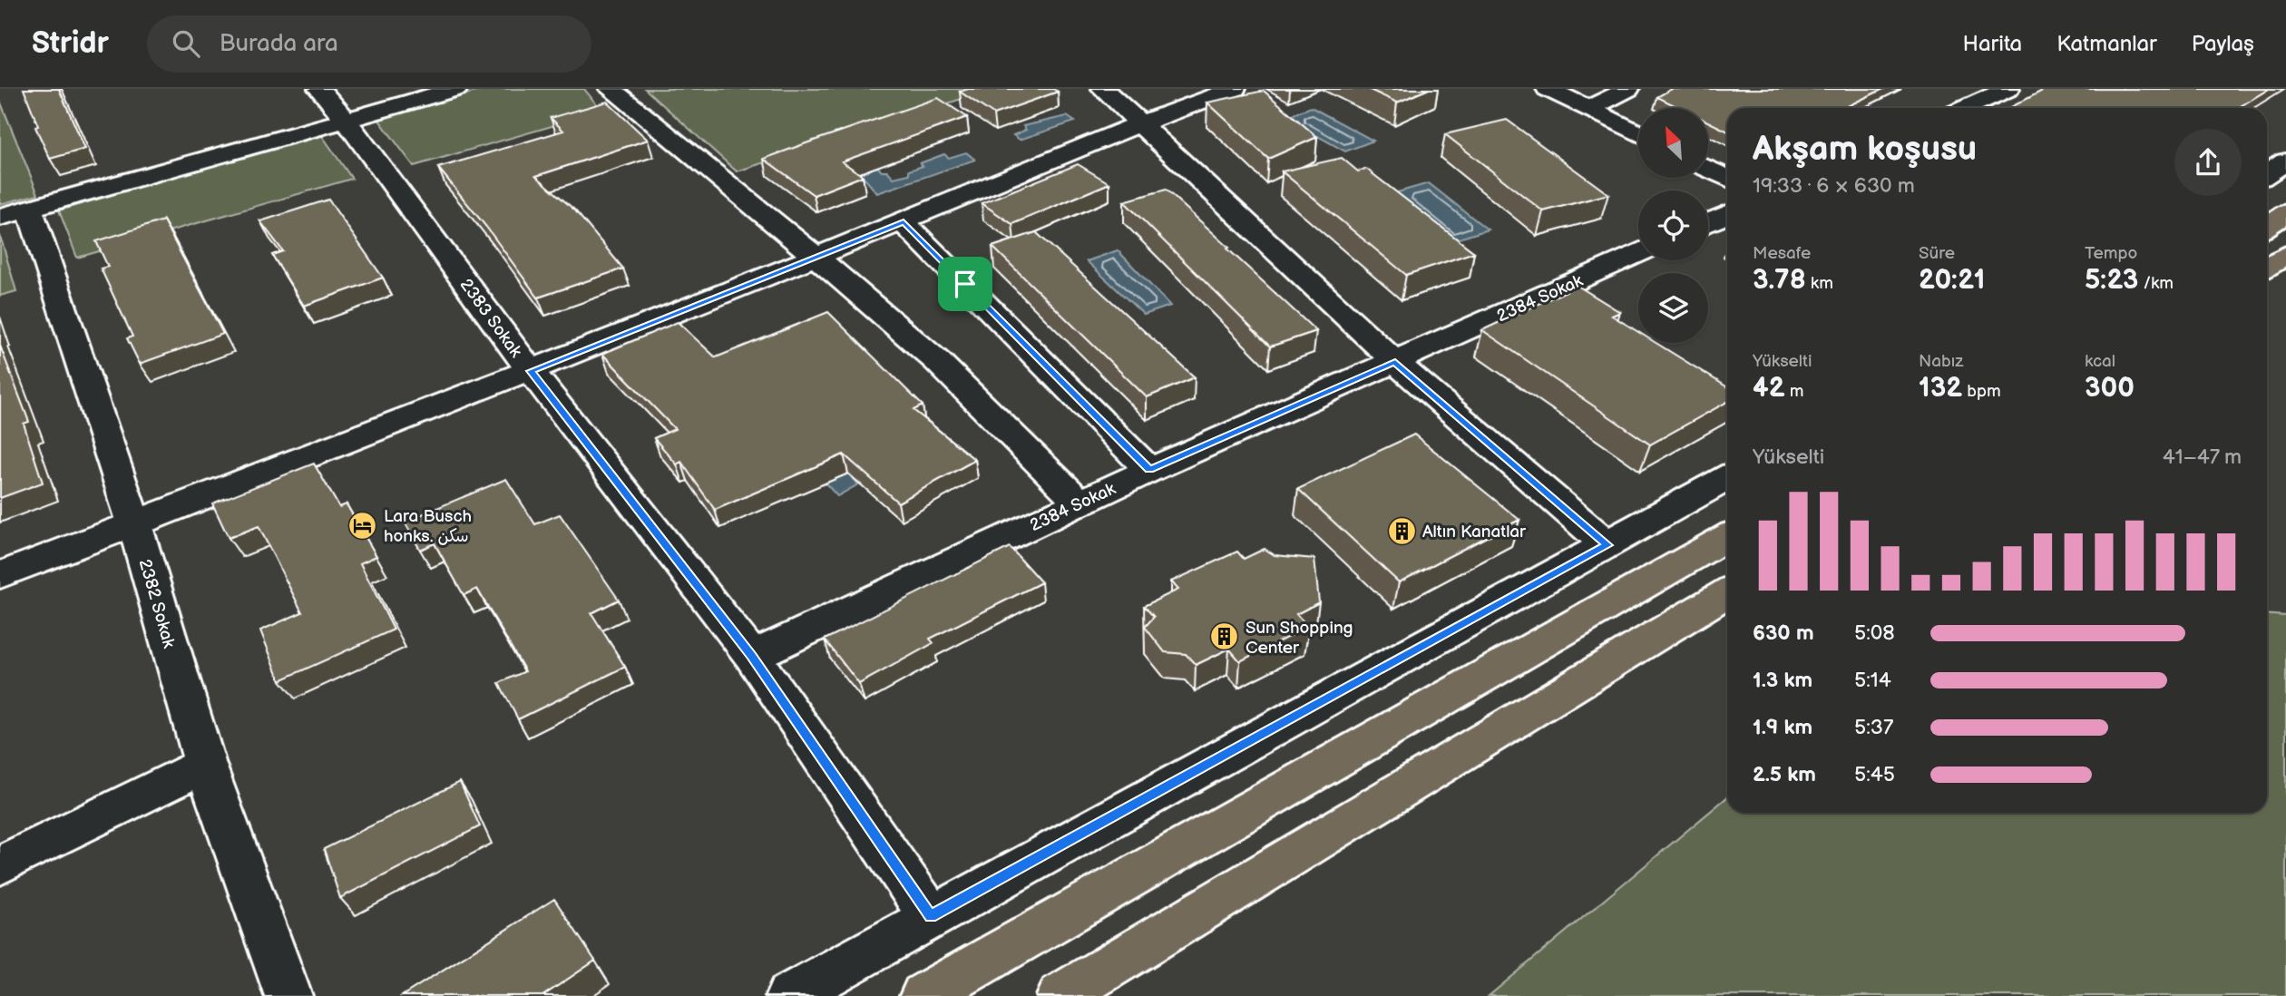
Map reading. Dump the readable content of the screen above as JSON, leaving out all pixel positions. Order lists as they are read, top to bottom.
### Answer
{
  "streets": {
    "street": ["2384 Sokak", "2383 Sokak", "2382 Sokak"]
  },
  "crossings": [
    ["2384 Sokak", "2383 Sokak"]
  ],
  "places": {
    "hotel": ["Lara Busch honks. سكن"],
    "building": ["Altın Kanatlar", "Sun Shopping Center"]
  },
  "north": "top left",
  "page": {
    "header": "Stridr",
    "search": "Burada ara",
    "nav": ["Harita", "Katmanlar", "Paylaş"],
    "heading": ["Akşam koşusu", "19:33 · 6 × 630 m"],
    "stats": [
      ["Mesafe", "3.78 km"],
      ["Süre", "20:21"],
      ["Tempo", "5:23 /km"],
      ["Yükselti", "42 m"],
      ["Nabız", "132 bpm"],
      ["kcal", "300"]
    ],
    "chart": ["Yükselti", "41–47 m"],
    "list": [
      {
        "name": "630 m",
        "note": "5:08"
      },
      {
        "name": "1.3 km",
        "note": "5:14"
      },
      {
        "name": "1.9 km",
        "note": "5:37"
      },
      {
        "name": "2.5 km",
        "note": "5:45"
      }
    ]
  }
}
